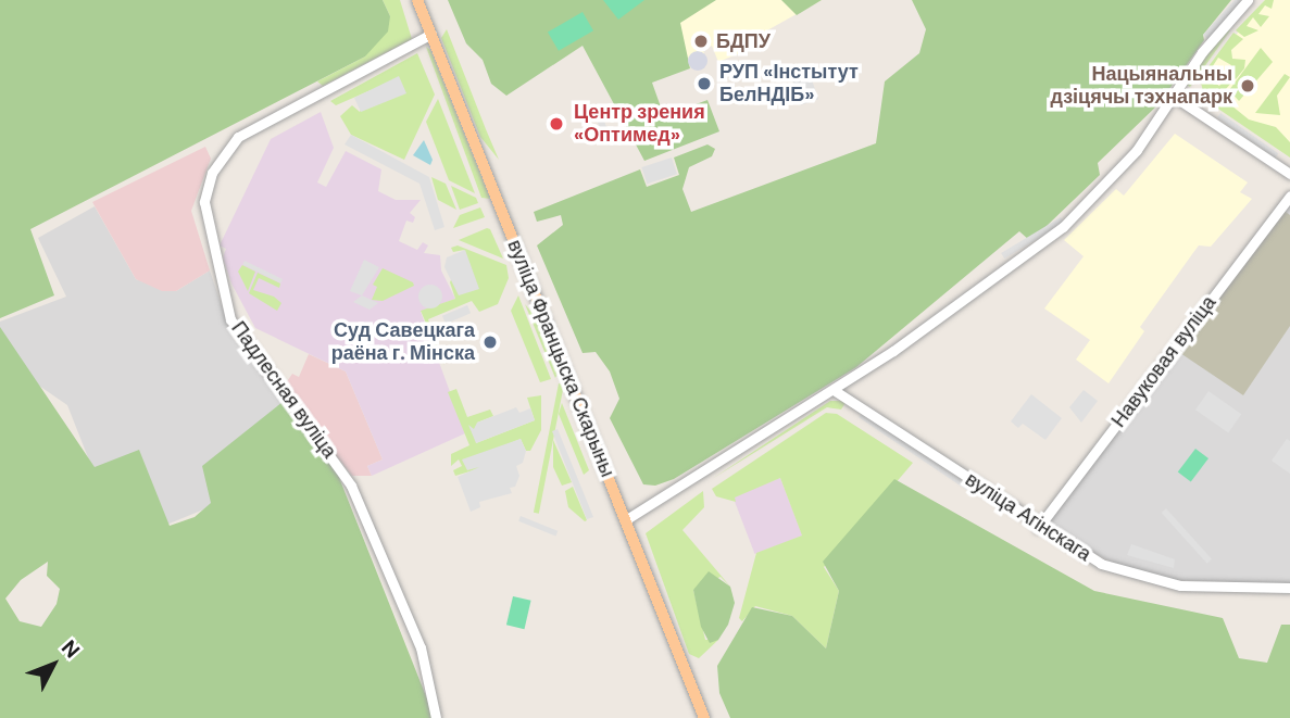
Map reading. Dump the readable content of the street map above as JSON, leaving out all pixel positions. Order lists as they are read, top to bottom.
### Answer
{
  "streets": {
    "main road": ["вуліца Францыска Скарыны"],
    "street": ["Навуковая вуліца", "Падлесная вуліца", "вуліца Агінскага"]
  },
  "crossings": [
    ["вуліца Францыска Скарыны", "Падлесная вуліца"],
    ["Навуковая вуліца", "вуліца Агінскага"]
  ],
  "places": [
    "БДПУ",
    "РУП «Інстытут БелНДІБ»",
    "Нацыянальны дзіцячы тэхнапарк",
    "Центр зрения «Оптимед»",
    "Суд Савецкага раёна г. Мінска"
  ],
  "north": "top right"
}
